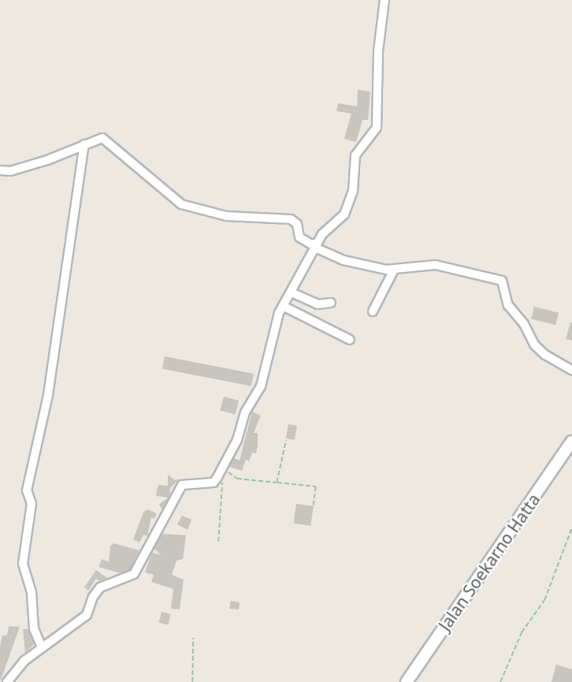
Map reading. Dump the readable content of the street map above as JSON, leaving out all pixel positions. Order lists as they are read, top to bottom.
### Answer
{
  "streets": {
    "street": ["Jalan Soekarno Hatta"]
  }
}
